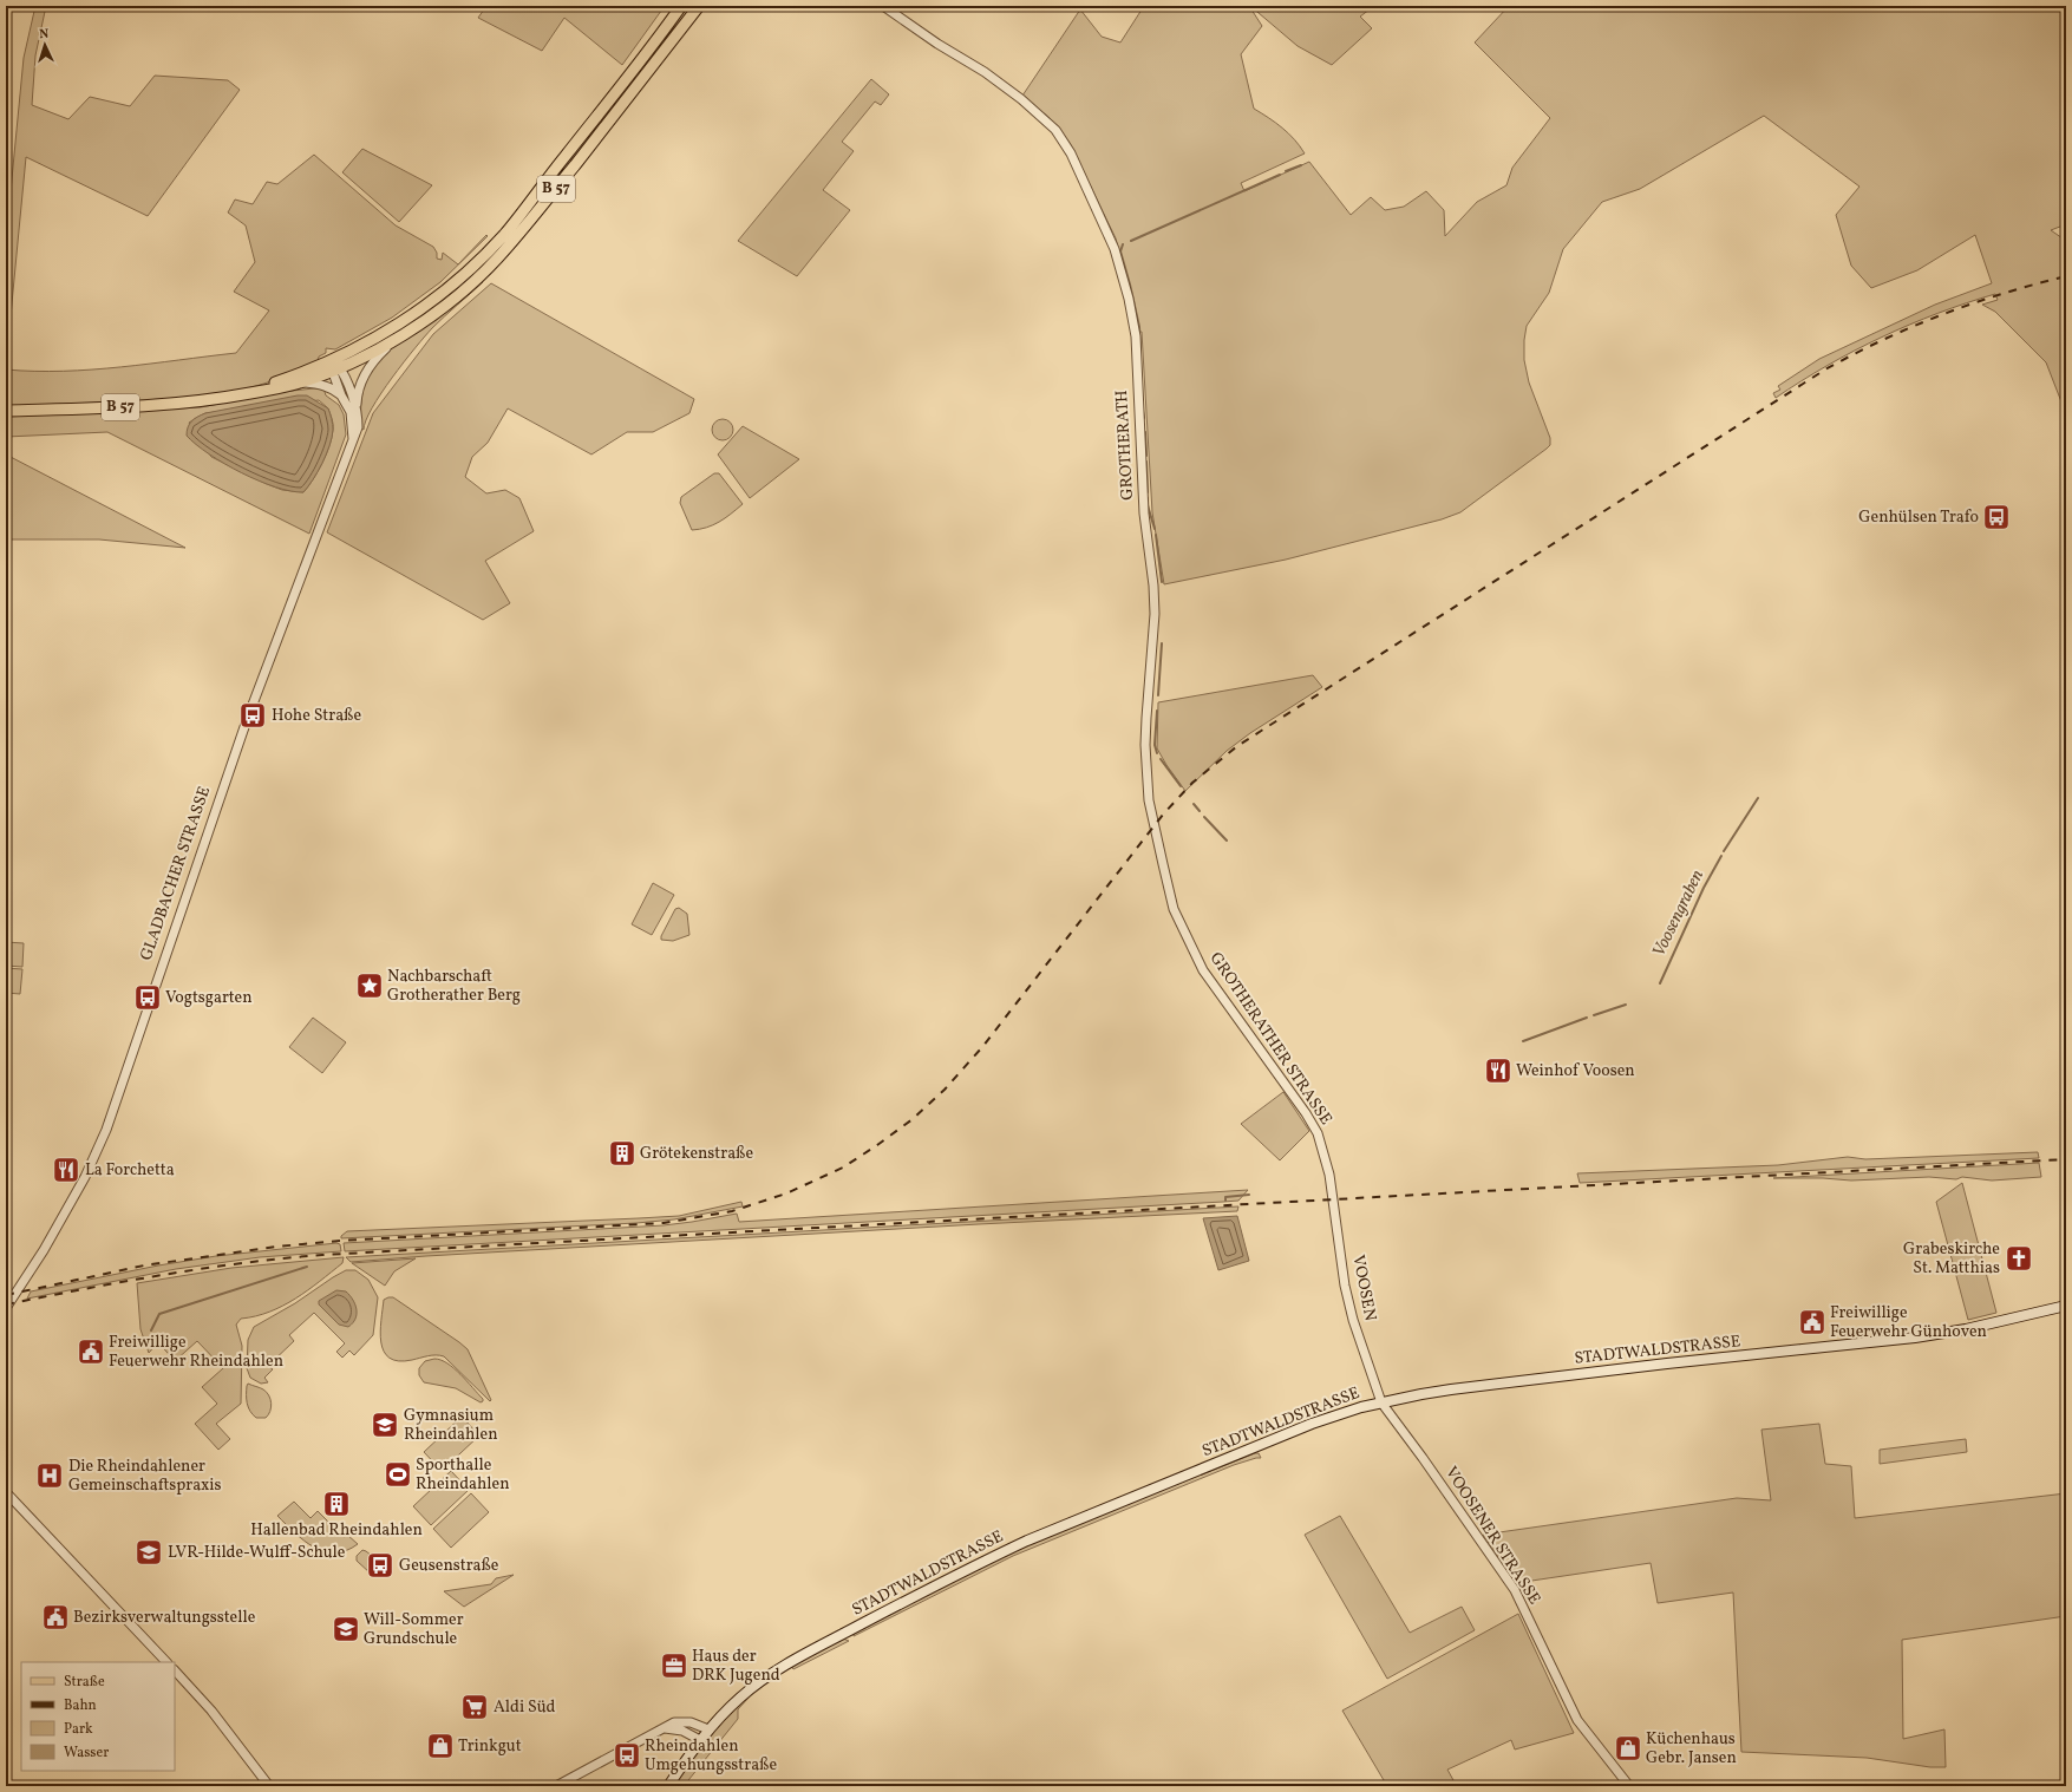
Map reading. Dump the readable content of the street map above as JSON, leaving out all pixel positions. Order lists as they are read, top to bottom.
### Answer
{
  "streets": {
    "main road": ["B 57", "STADTWALDSTRASSE"],
    "street": [
      "GROTHERATH",
      "GLADBACHER STRASSE",
      "GROTHERATHER STRASSE",
      "VOOSEN",
      "VOOSENER STRASSE"
    ]
  },
  "crossings": [
    ["B 57", "GLADBACHER STRASSE"],
    ["GROTHERATH", "GROTHERATHER STRASSE"],
    ["GROTHERATHER STRASSE", "VOOSEN"],
    ["VOOSEN", "STADTWALDSTRASSE"],
    ["VOOSEN", "VOOSENER STRASSE"],
    ["STADTWALDSTRASSE", "VOOSENER STRASSE"]
  ],
  "water": ["Voosengraben"],
  "places": {
    "bus stop": [
      "Genhülsen Trafo",
      "Hohe Straße",
      "Vogtsgarten",
      "Geusenstraße",
      "Rheindahlen Umgehungsstraße"
    ],
    "place": ["Nachbarschaft Grotherather Berg"],
    "restaurant": ["Weinhof Voosen", "La Forchetta"],
    "building": ["Grötekenstraße", "Hallenbad Rheindahlen"],
    "church": ["Grabeskirche St. Matthias"],
    "public building": ["Freiwillige Feuerwehr Günhoven", "Freiwillige Feuerwehr Rheindahlen", "Bezirksverwaltungsstelle"],
    "school or university": ["Gymnasium Rheindahlen", "LVR-Hilde-Wulff-Schule", "Will-Sommer Grundschule"],
    "sports": ["Sporthalle Rheindahlen"],
    "hospital": ["Die Rheindahlener Gemeinschaftspraxis"],
    "office": ["Haus der DRK Jugend"],
    "supermarket": ["Aldi Süd"],
    "shop": ["Trinkgut", "Küchenhaus Gebr. Jansen"]
  },
  "legend": [
    "Straße",
    "Bahn",
    "Park",
    "Wasser"
  ],
  "north": "top"
}
